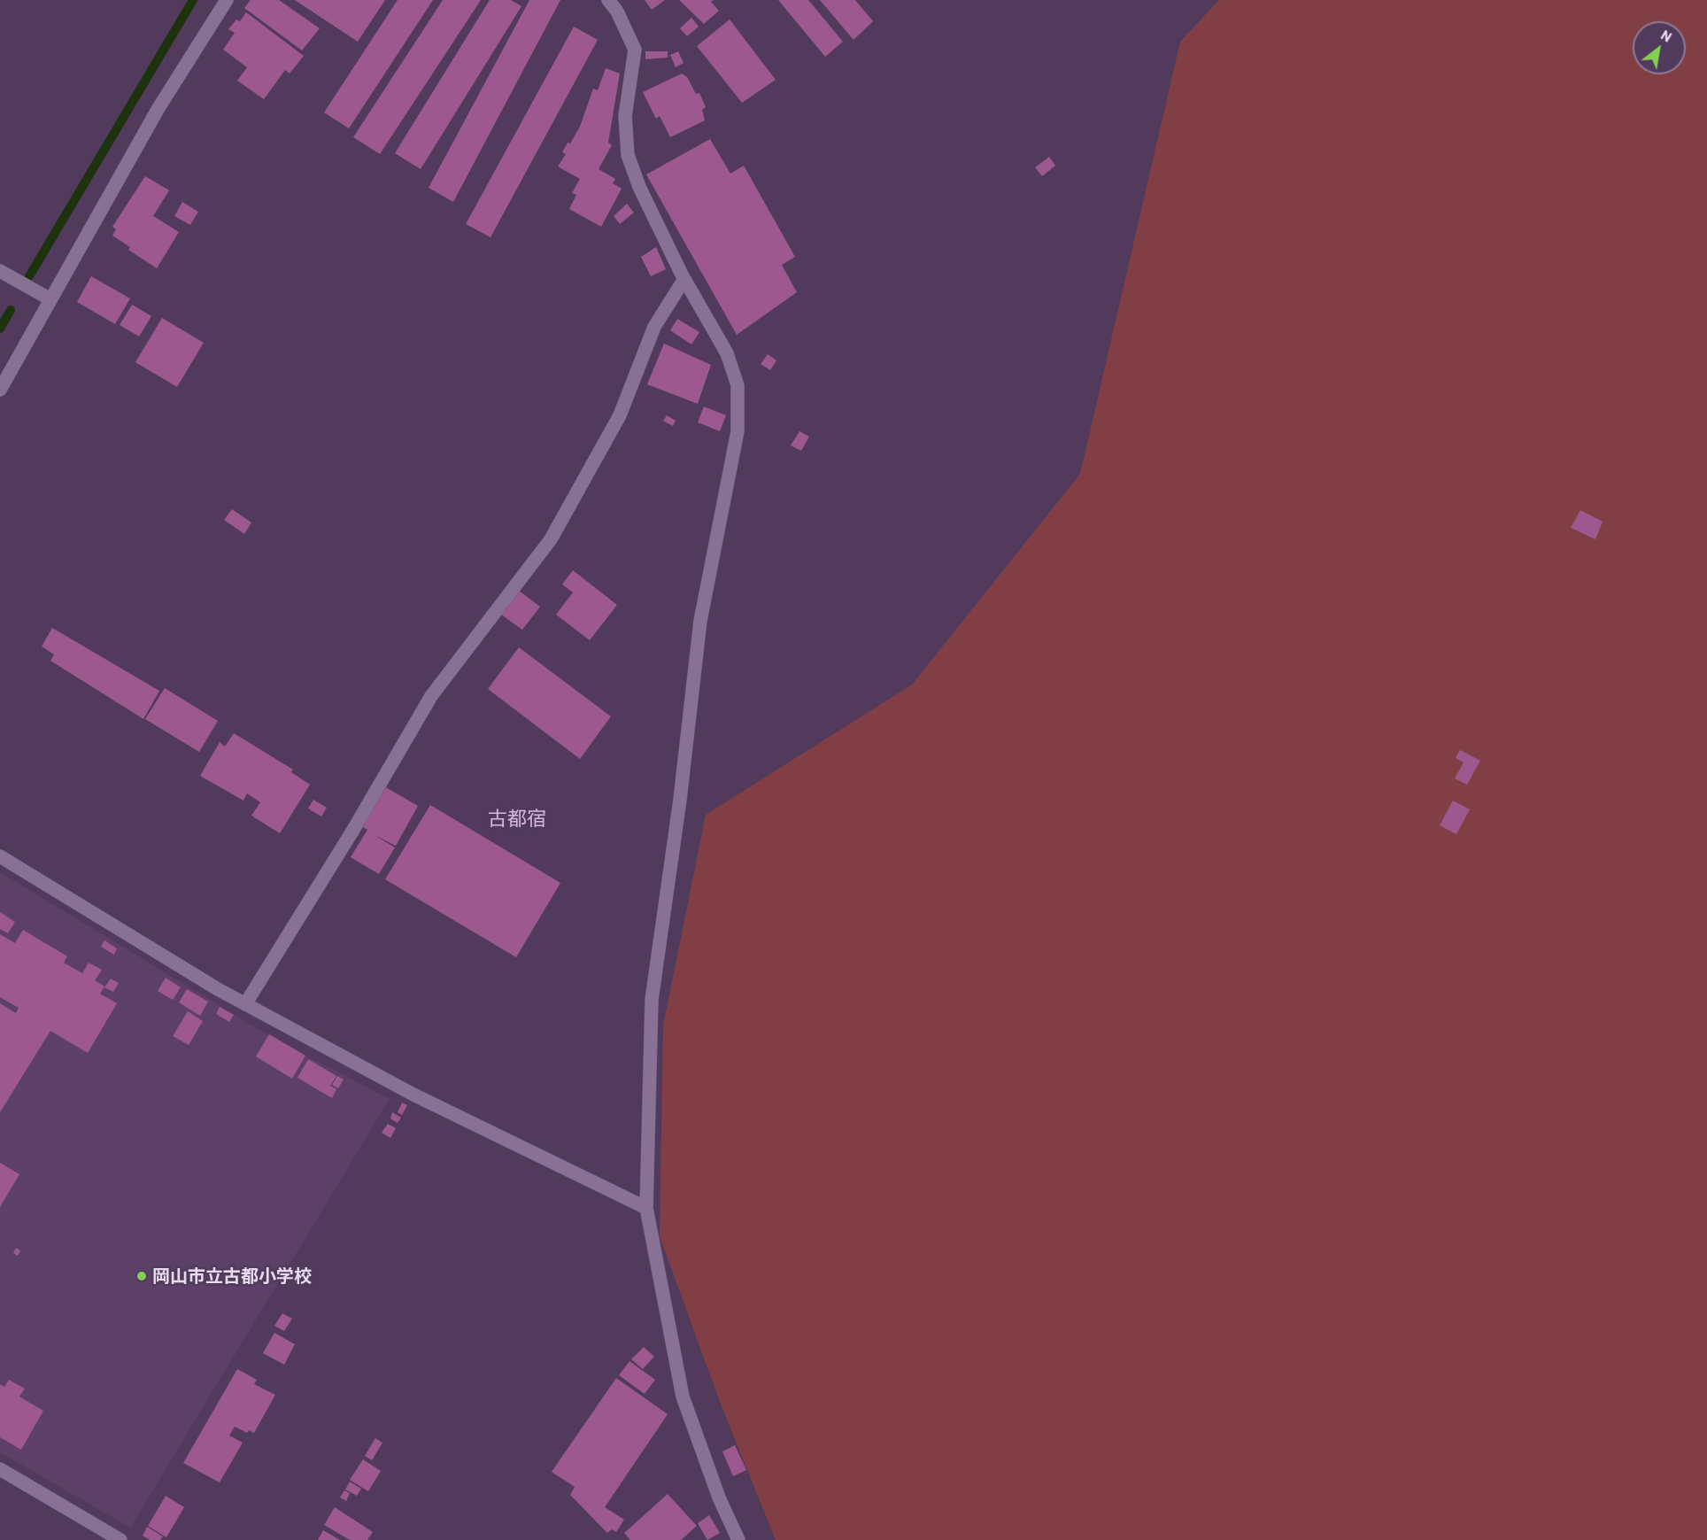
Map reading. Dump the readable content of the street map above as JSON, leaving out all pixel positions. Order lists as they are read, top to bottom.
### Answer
{
  "districts": ["古都宿"],
  "places": ["岡山市立古都小学校"],
  "north": "top right"
}
